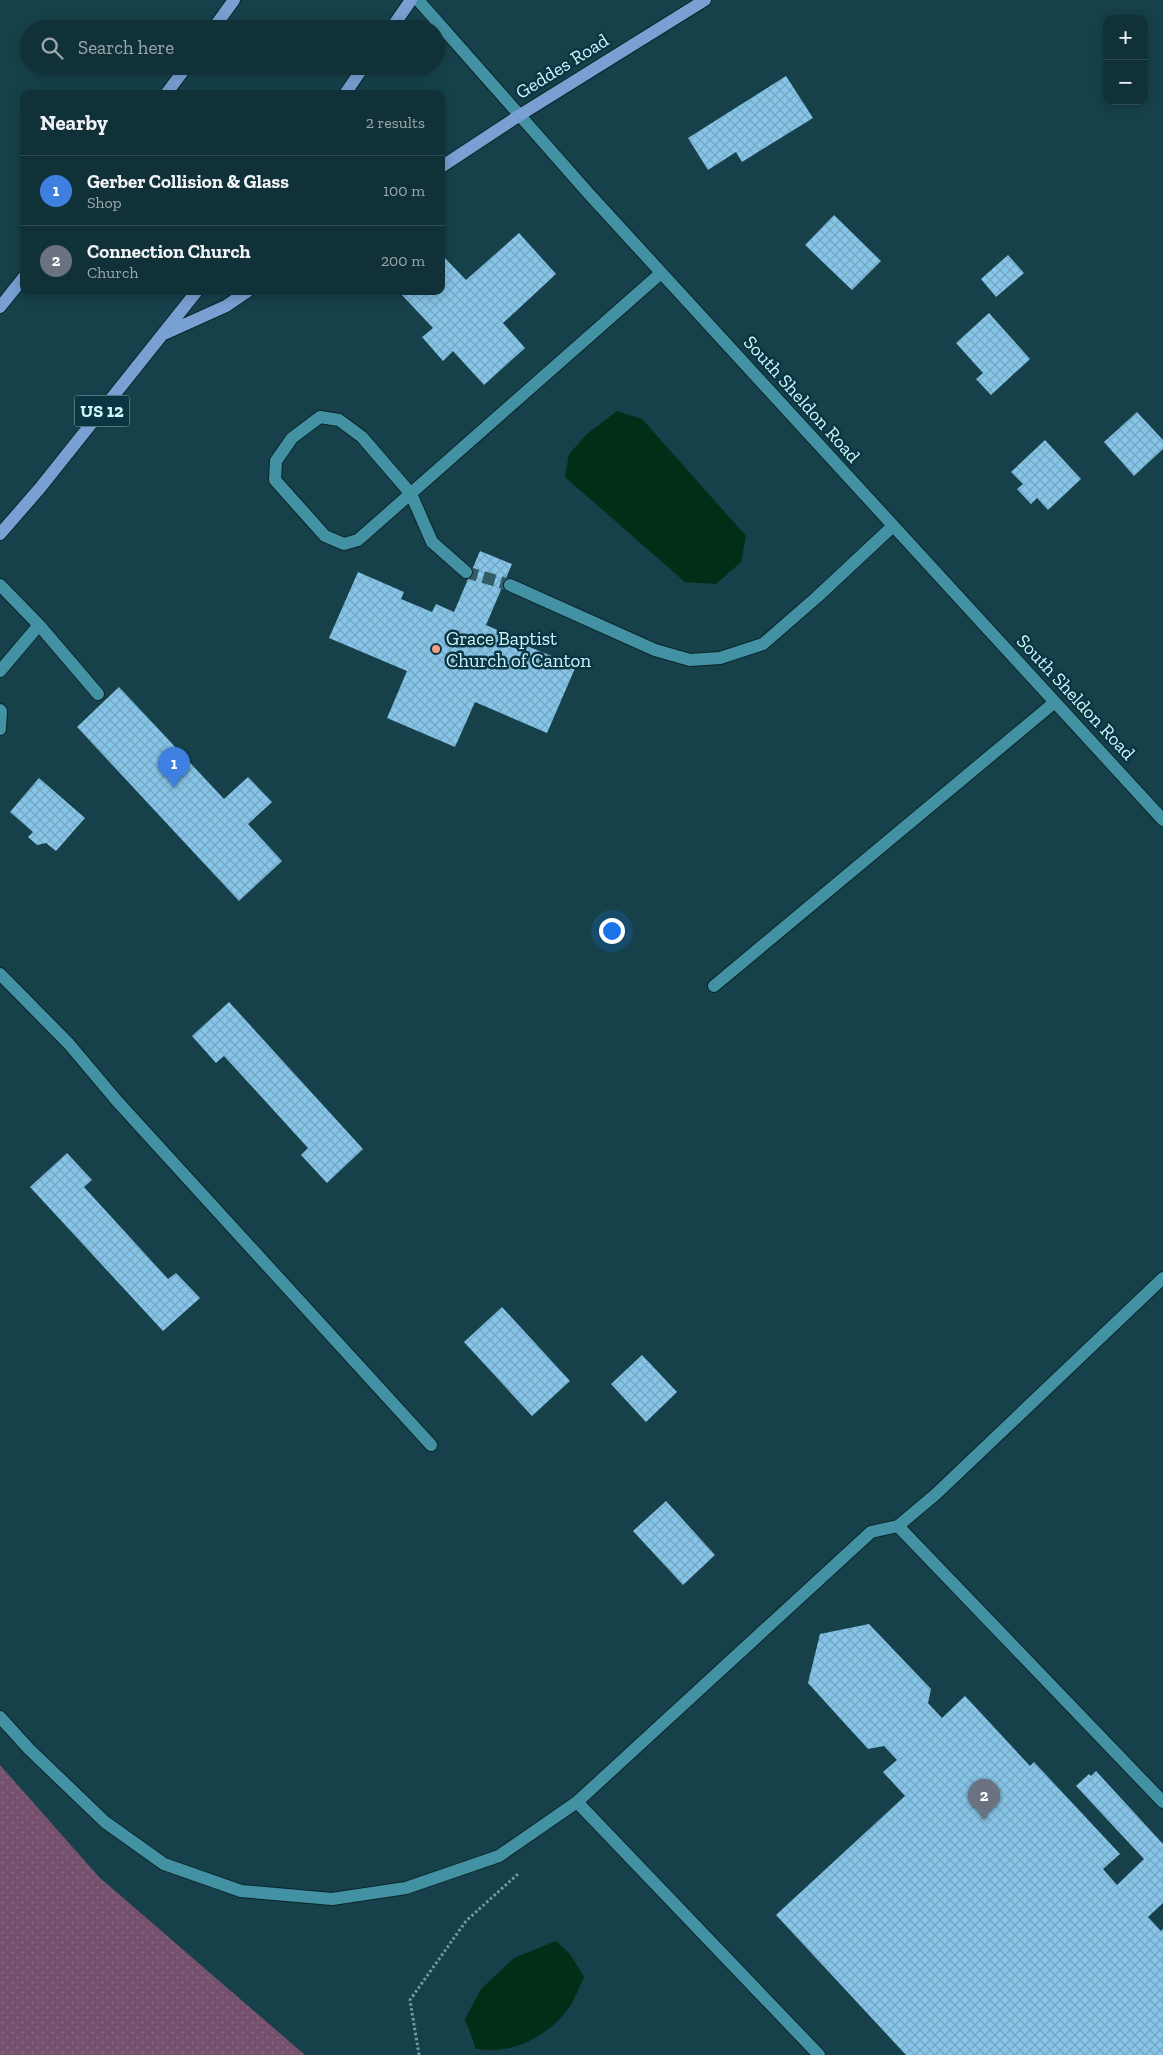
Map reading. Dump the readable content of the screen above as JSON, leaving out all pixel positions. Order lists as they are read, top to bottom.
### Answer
{
  "streets": {
    "main road": ["Geddes Road", "US 12"],
    "street": ["South Sheldon Road"]
  },
  "crossings": [
    ["Geddes Road", "South Sheldon Road"]
  ],
  "places": ["Grace Baptist Church of Canton"],
  "page": {
    "map_buttons": ["+", "−"],
    "search": "Search here",
    "heading": ["Nearby", "2 results"],
    "list": [
      {
        "mark": "1",
        "name": "Gerber Collision & Glass",
        "note": "Shop",
        "value": "100 m"
      },
      {
        "mark": "2",
        "name": "Connection Church",
        "note": "Church",
        "value": "200 m"
      }
    ],
    "pins": ["1", "2"]
  }
}
